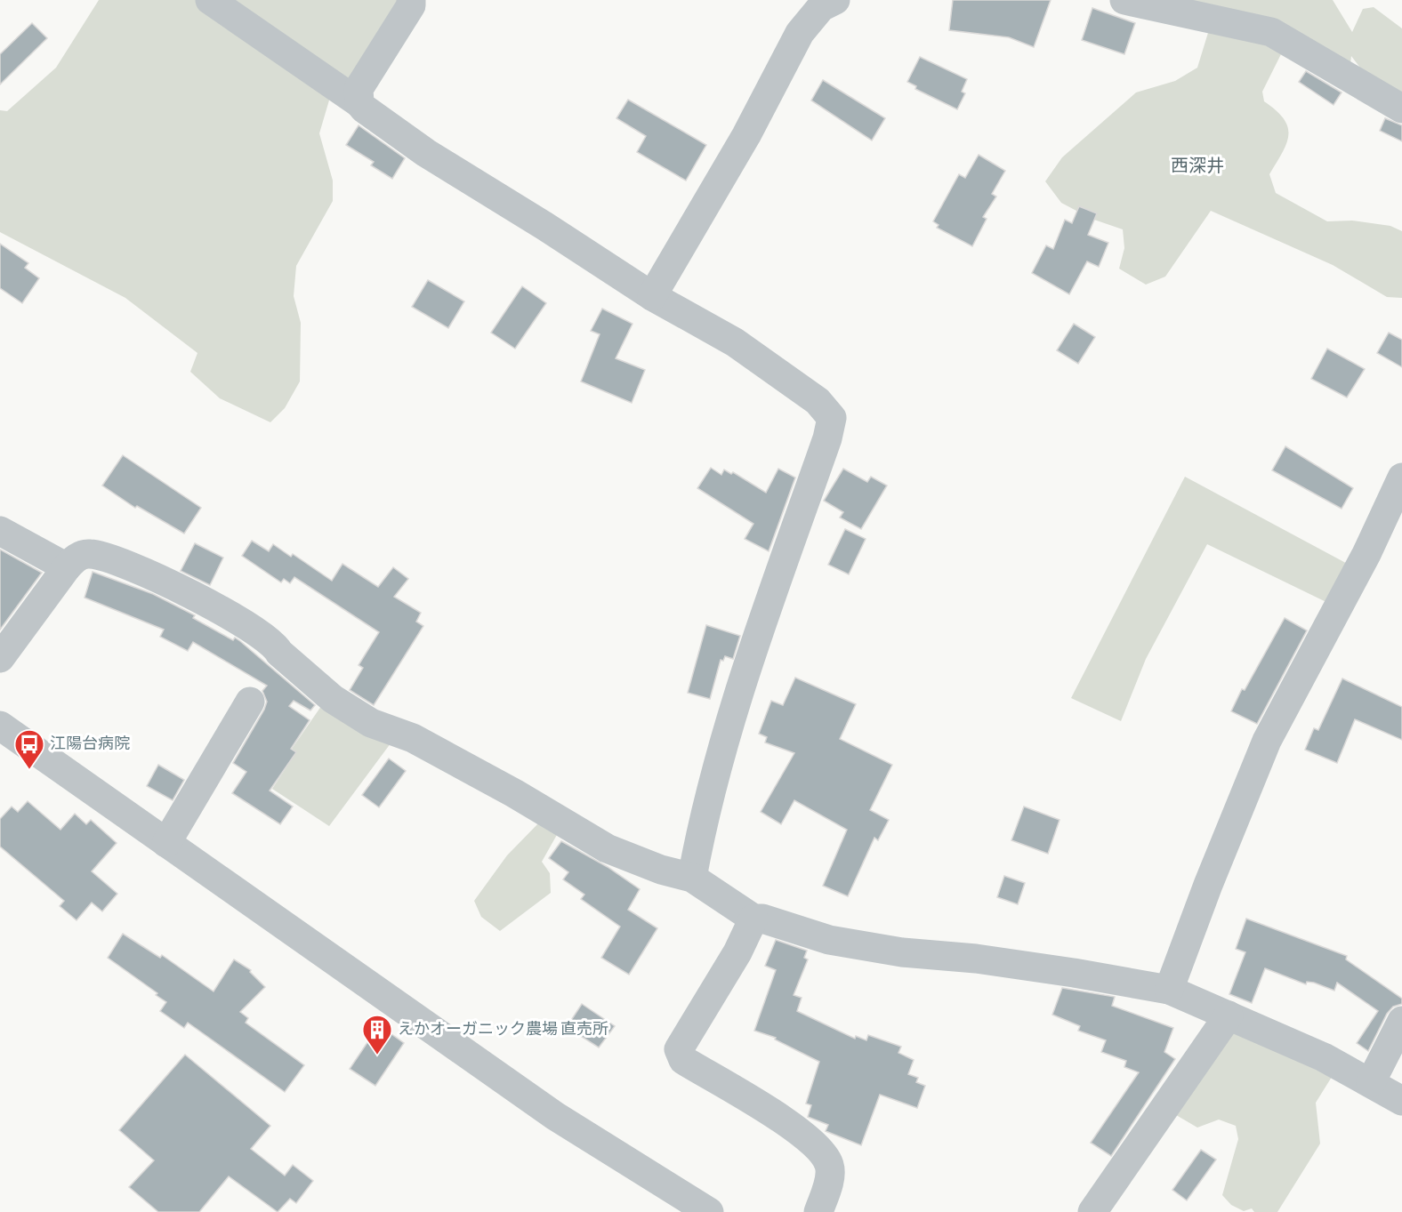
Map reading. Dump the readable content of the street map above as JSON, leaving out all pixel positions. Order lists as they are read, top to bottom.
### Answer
{
  "districts": ["西深井"],
  "places": {
    "bus stop": ["江陽台病院"],
    "building": ["えかオーガニック農場 直売所"]
  }
}
